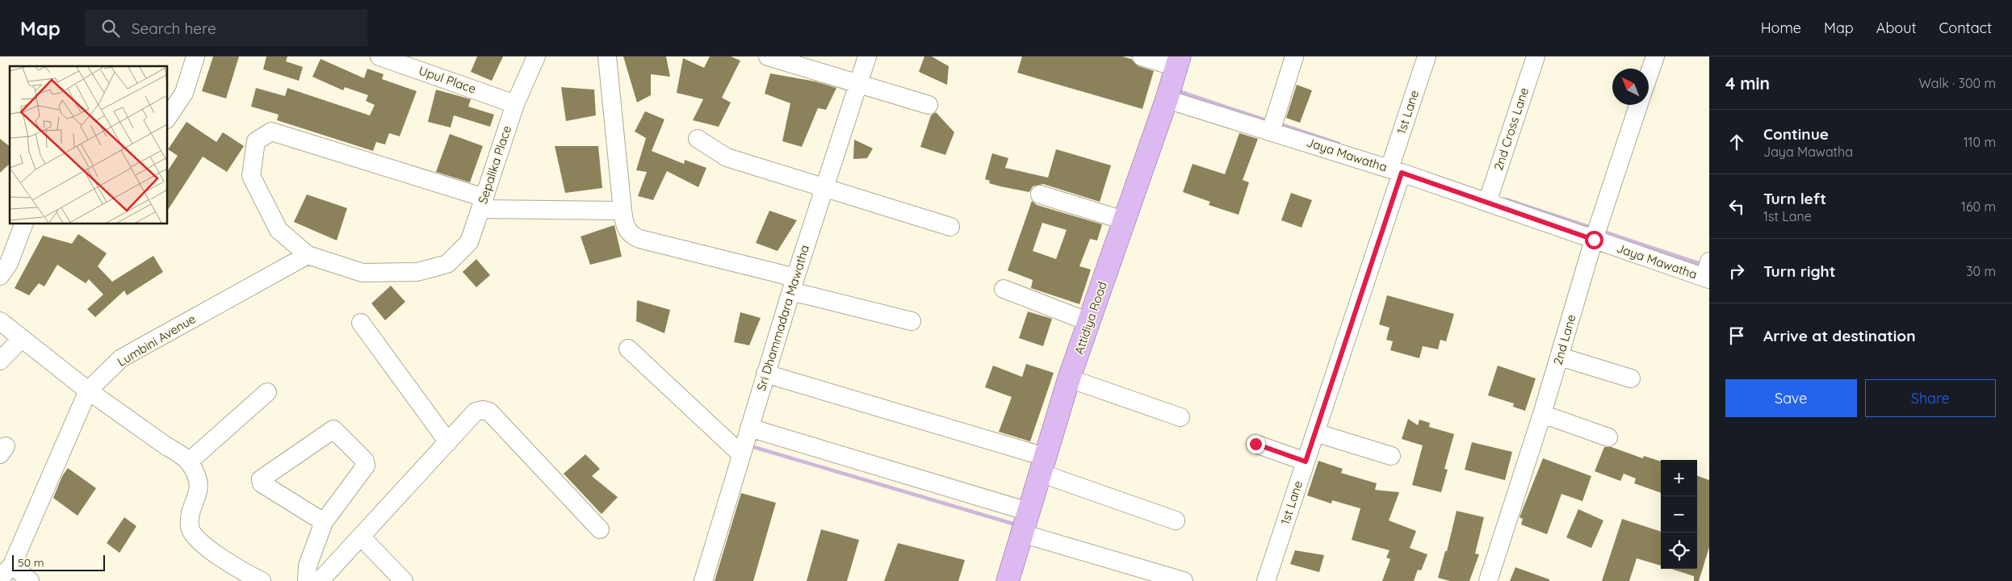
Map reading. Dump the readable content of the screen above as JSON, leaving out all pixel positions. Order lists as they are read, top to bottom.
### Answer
{
  "streets": {
    "main road": ["Attidiya Road"],
    "street": [
      "Upul Place",
      "1st Lane",
      "2nd Cross Lane",
      "Jaya Mawatha",
      "Sepalika Place",
      "Sri Dhammadara Mawatha",
      "2nd Lane",
      "Lumbini Avenue"
    ]
  },
  "crossings": [
    ["Upul Place", "Sepalika Place"],
    ["1st Lane", "Jaya Mawatha"],
    ["2nd Cross Lane", "Jaya Mawatha"],
    ["Jaya Mawatha", "Attidiya Road"],
    ["Jaya Mawatha", "2nd Lane"]
  ],
  "scale_bar": "50 m",
  "north": "top left",
  "page": {
    "header": "Map",
    "search": "Search here",
    "nav": [
      "Home",
      "Map",
      "About",
      "Contact"
    ],
    "heading": ["4 min", "Walk · 300 m"],
    "list": [
      ["Continue", "Jaya Mawatha", "110 m"],
      ["Turn left", "1st Lane", "160 m"],
      ["Turn right", "30 m"],
      "Arrive at destination"
    ],
    "buttons": ["Save", "Share"],
    "map_buttons": ["+", "−"],
    "scale": "50 m"
  }
}
